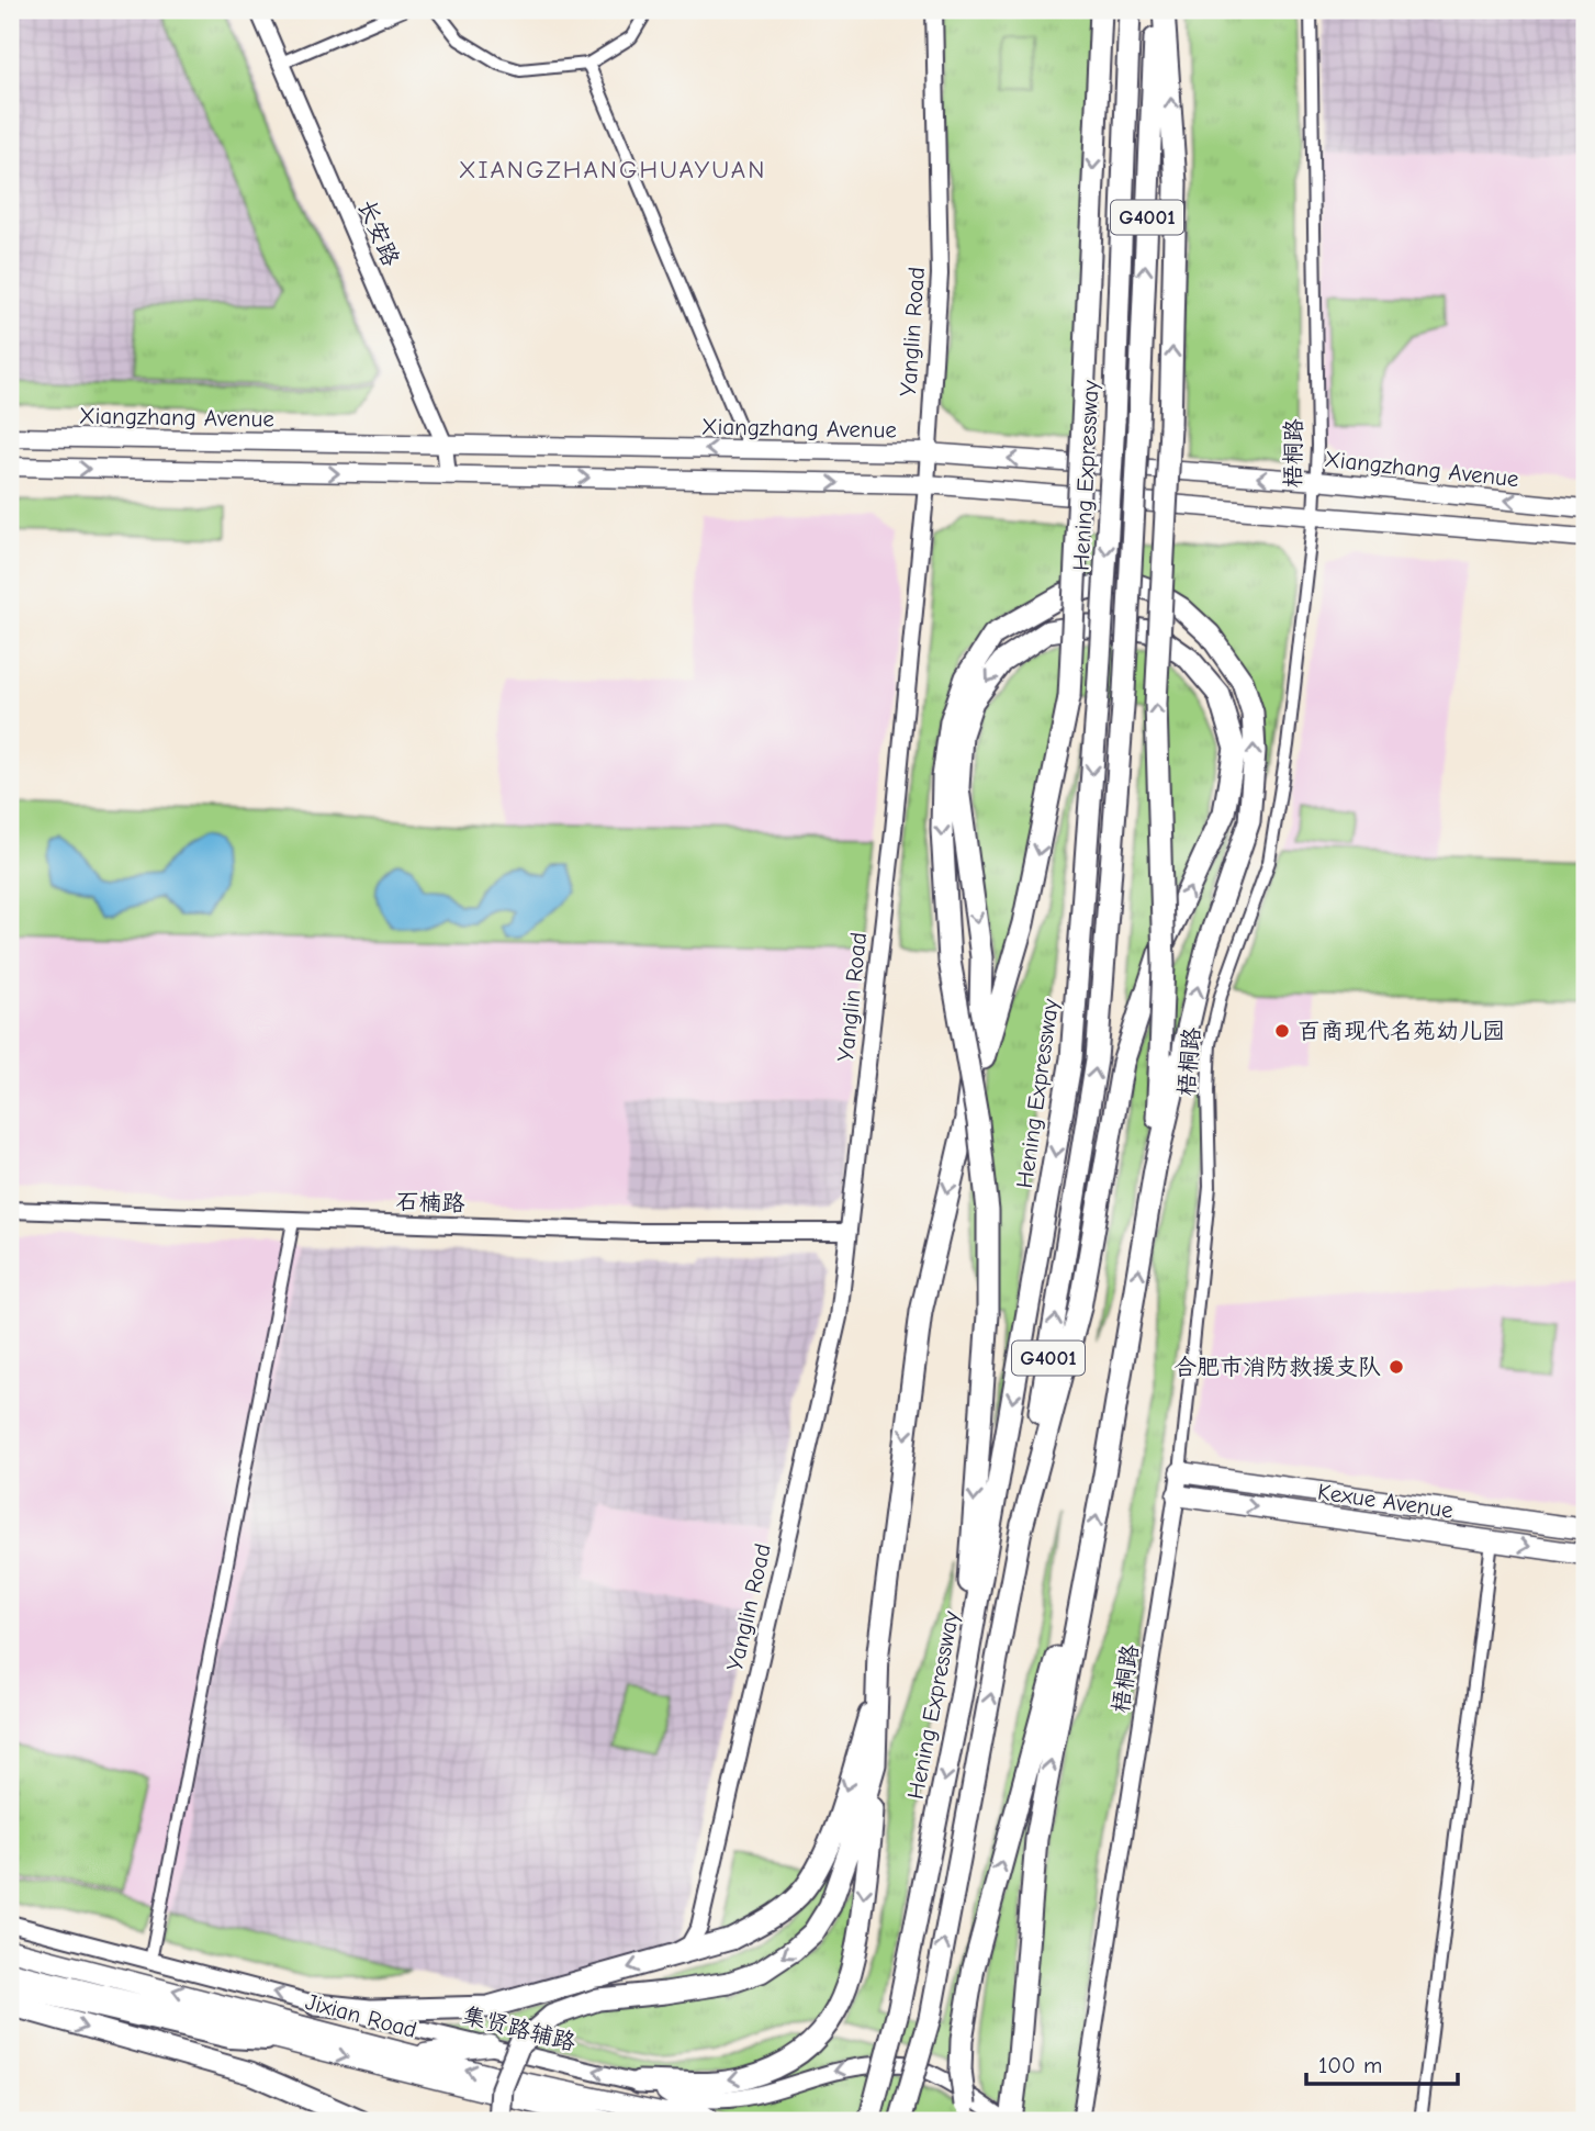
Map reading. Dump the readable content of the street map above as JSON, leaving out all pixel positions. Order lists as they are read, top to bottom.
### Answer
{
  "streets": {
    "highway": ["G4001", "Hening Expressway"],
    "main road": ["Xiangzhang Avenue", "Kexue Avenue", "Jixian Road"],
    "street": [
      "长安路",
      "Yanglin Road",
      "梧桐路",
      "石楠路",
      "集贤路辅路"
    ]
  },
  "crossings": [
    ["长安路", "Xiangzhang Avenue"],
    ["Yanglin Road", "Xiangzhang Avenue"],
    ["Yanglin Road", "石楠路"],
    ["Xiangzhang Avenue", "梧桐路"],
    ["梧桐路", "Kexue Avenue"]
  ],
  "one_way": ["集贤路辅路"],
  "districts": ["XIANGZHANGHUAYUAN"],
  "places": ["百商现代名苑幼儿园", "合肥市消防救援支队"],
  "scale_bar": "100 m"
}
